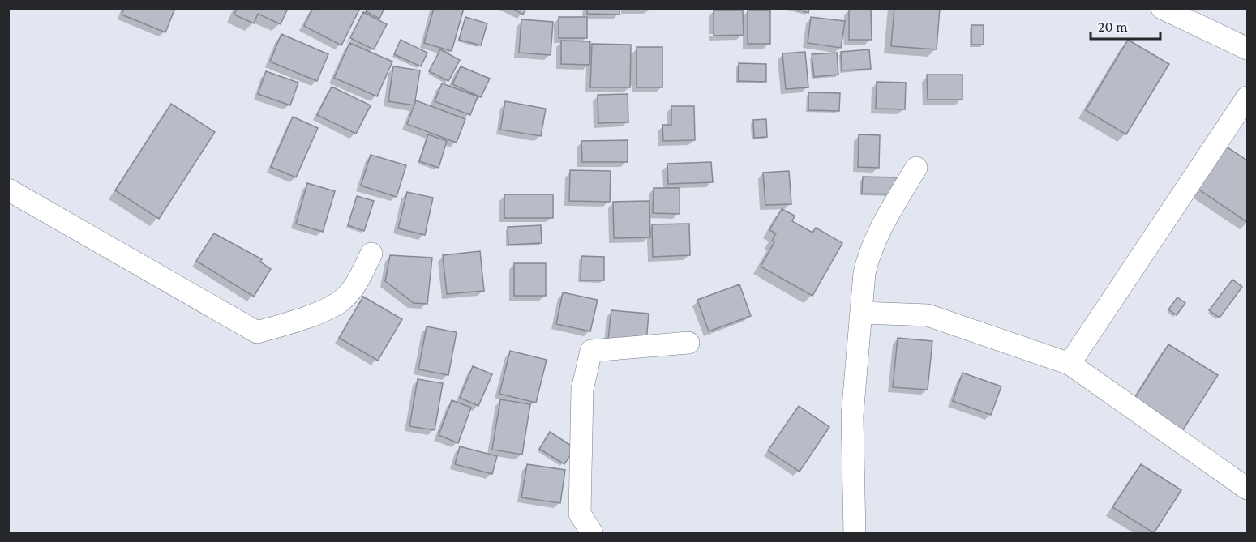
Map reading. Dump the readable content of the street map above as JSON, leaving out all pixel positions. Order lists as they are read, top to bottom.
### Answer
{
  "scale_bar": "20 m"
}
